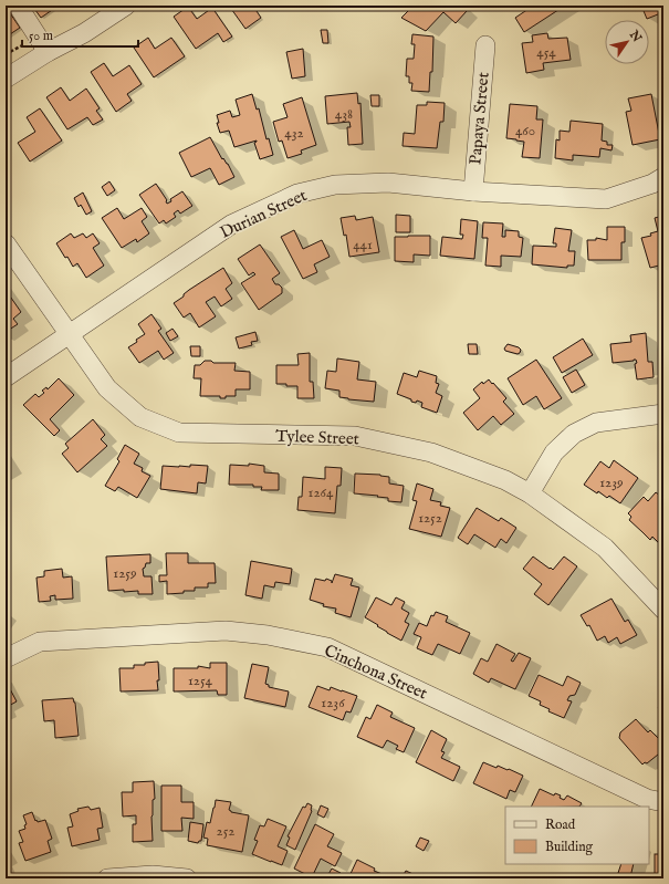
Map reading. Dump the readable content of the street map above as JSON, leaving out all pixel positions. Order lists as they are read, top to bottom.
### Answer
{
  "streets": {
    "street": [
      "Papaya Street",
      "Durian Street",
      "Tylee Street",
      "Cinchona Street"
    ]
  },
  "crossings": [
    ["Papaya Street", "Durian Street"],
    ["Durian Street", "Tylee Street"]
  ],
  "house_numbers": [
    "454",
    "438",
    "460",
    "432",
    "441",
    "1239",
    "1264",
    "1252",
    "1259",
    "1254",
    "1236",
    "252"
  ],
  "legend": ["Road", "Building"],
  "scale_bar": "50 m",
  "north": "top right"
}
